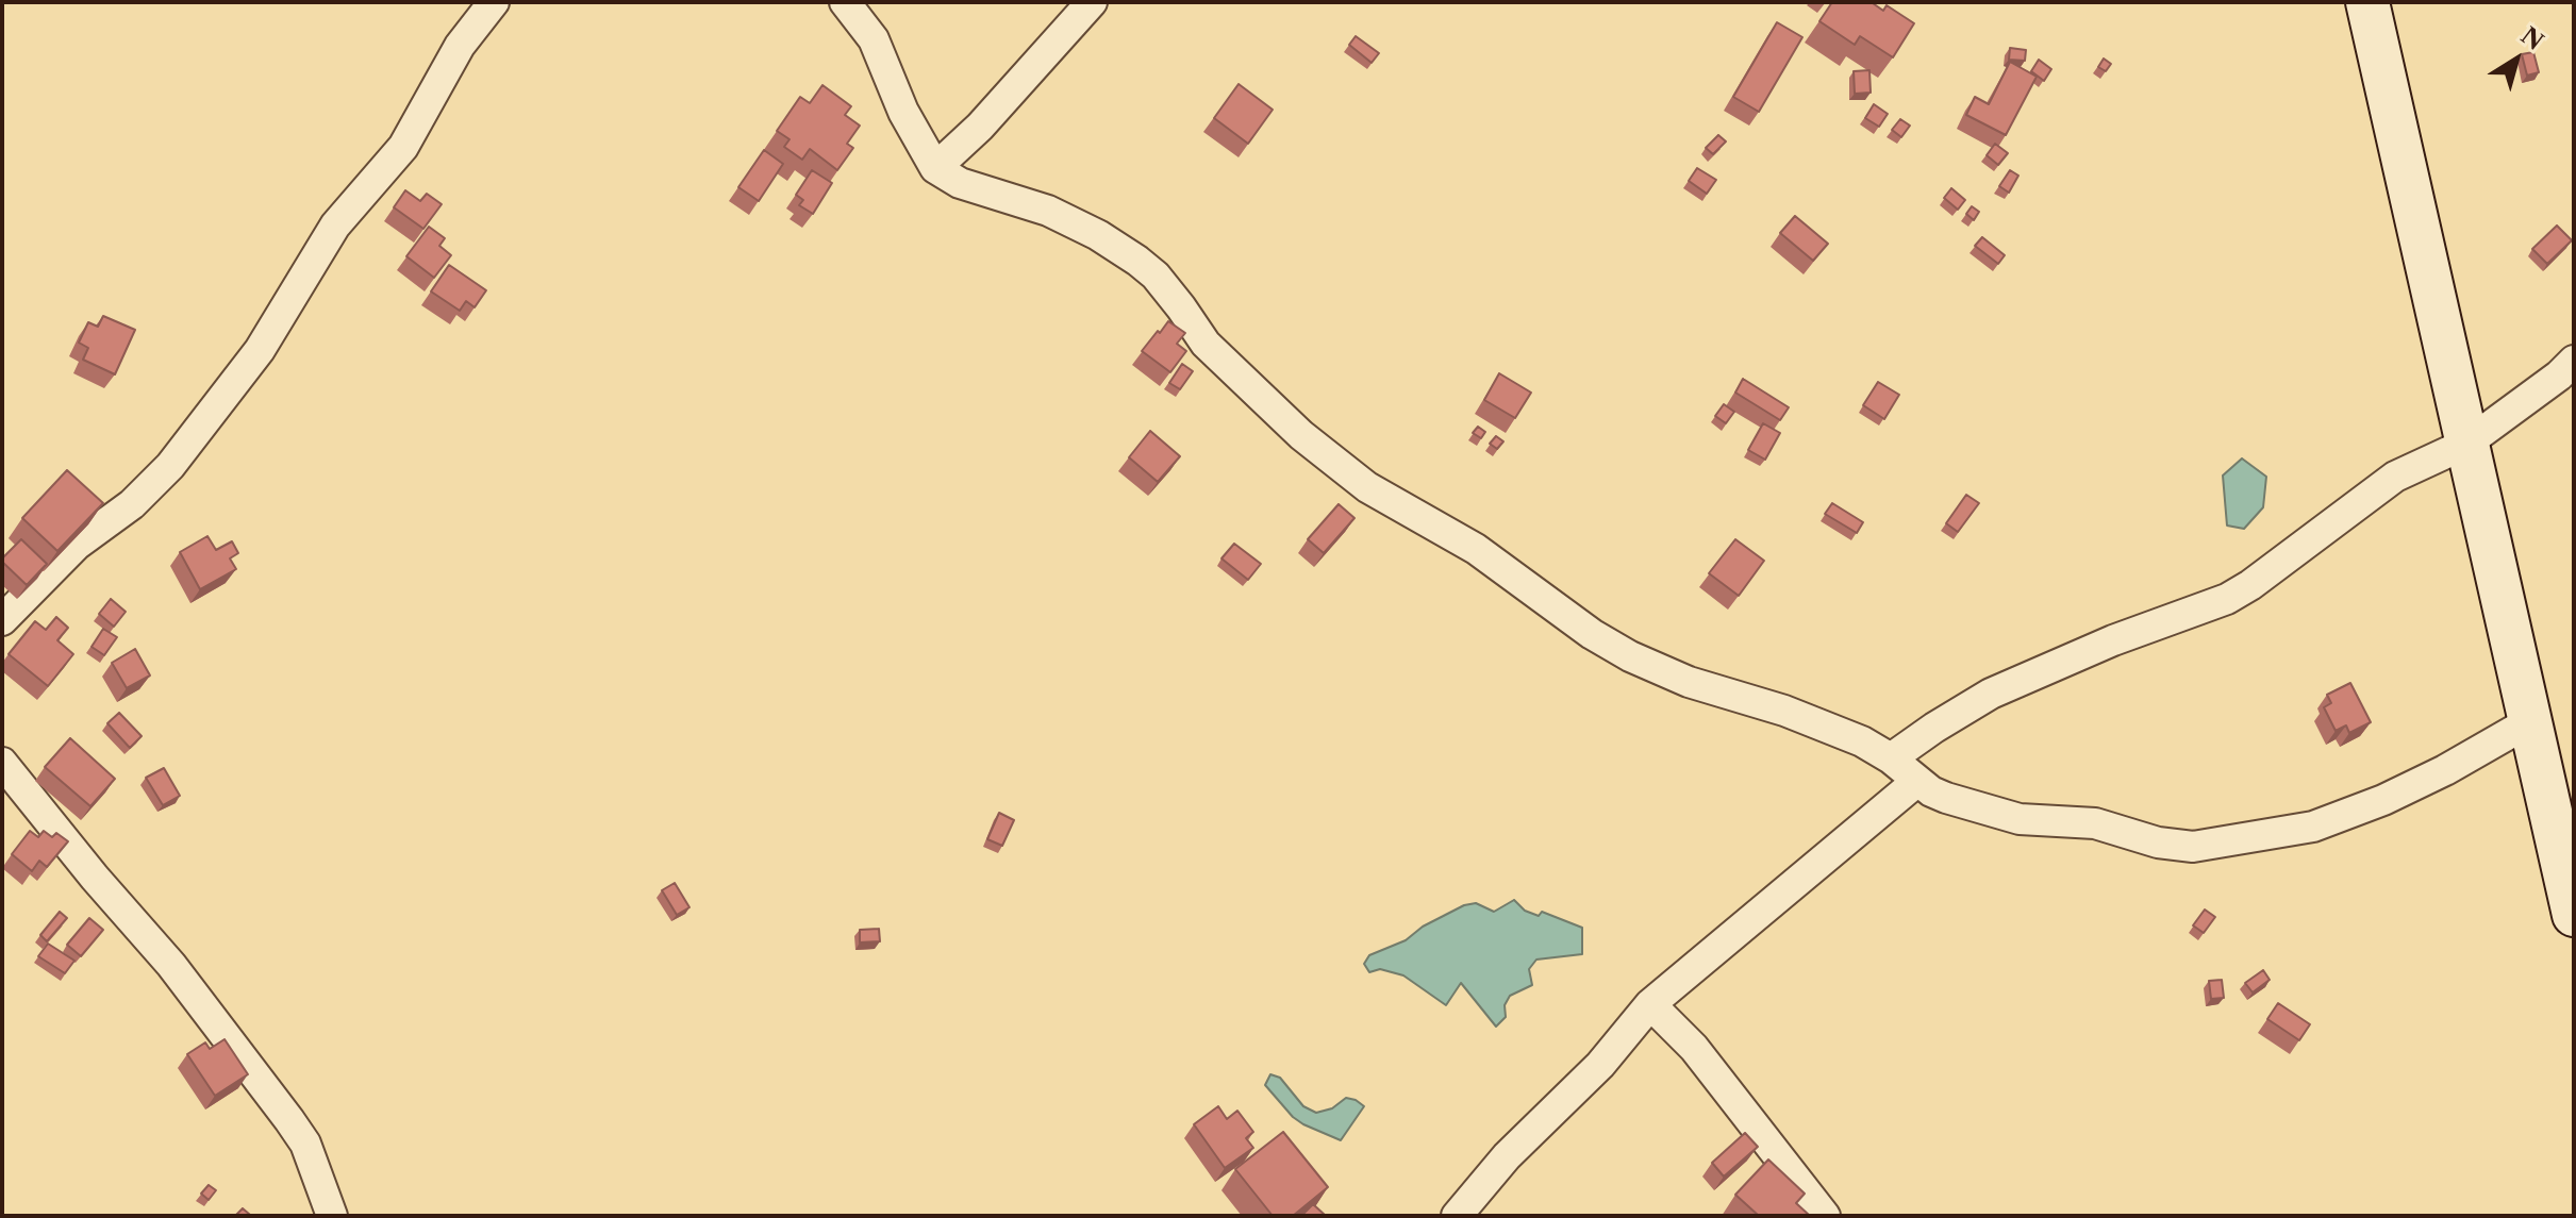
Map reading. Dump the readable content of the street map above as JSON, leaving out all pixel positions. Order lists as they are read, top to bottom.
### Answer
{
  "north": "top right"
}
